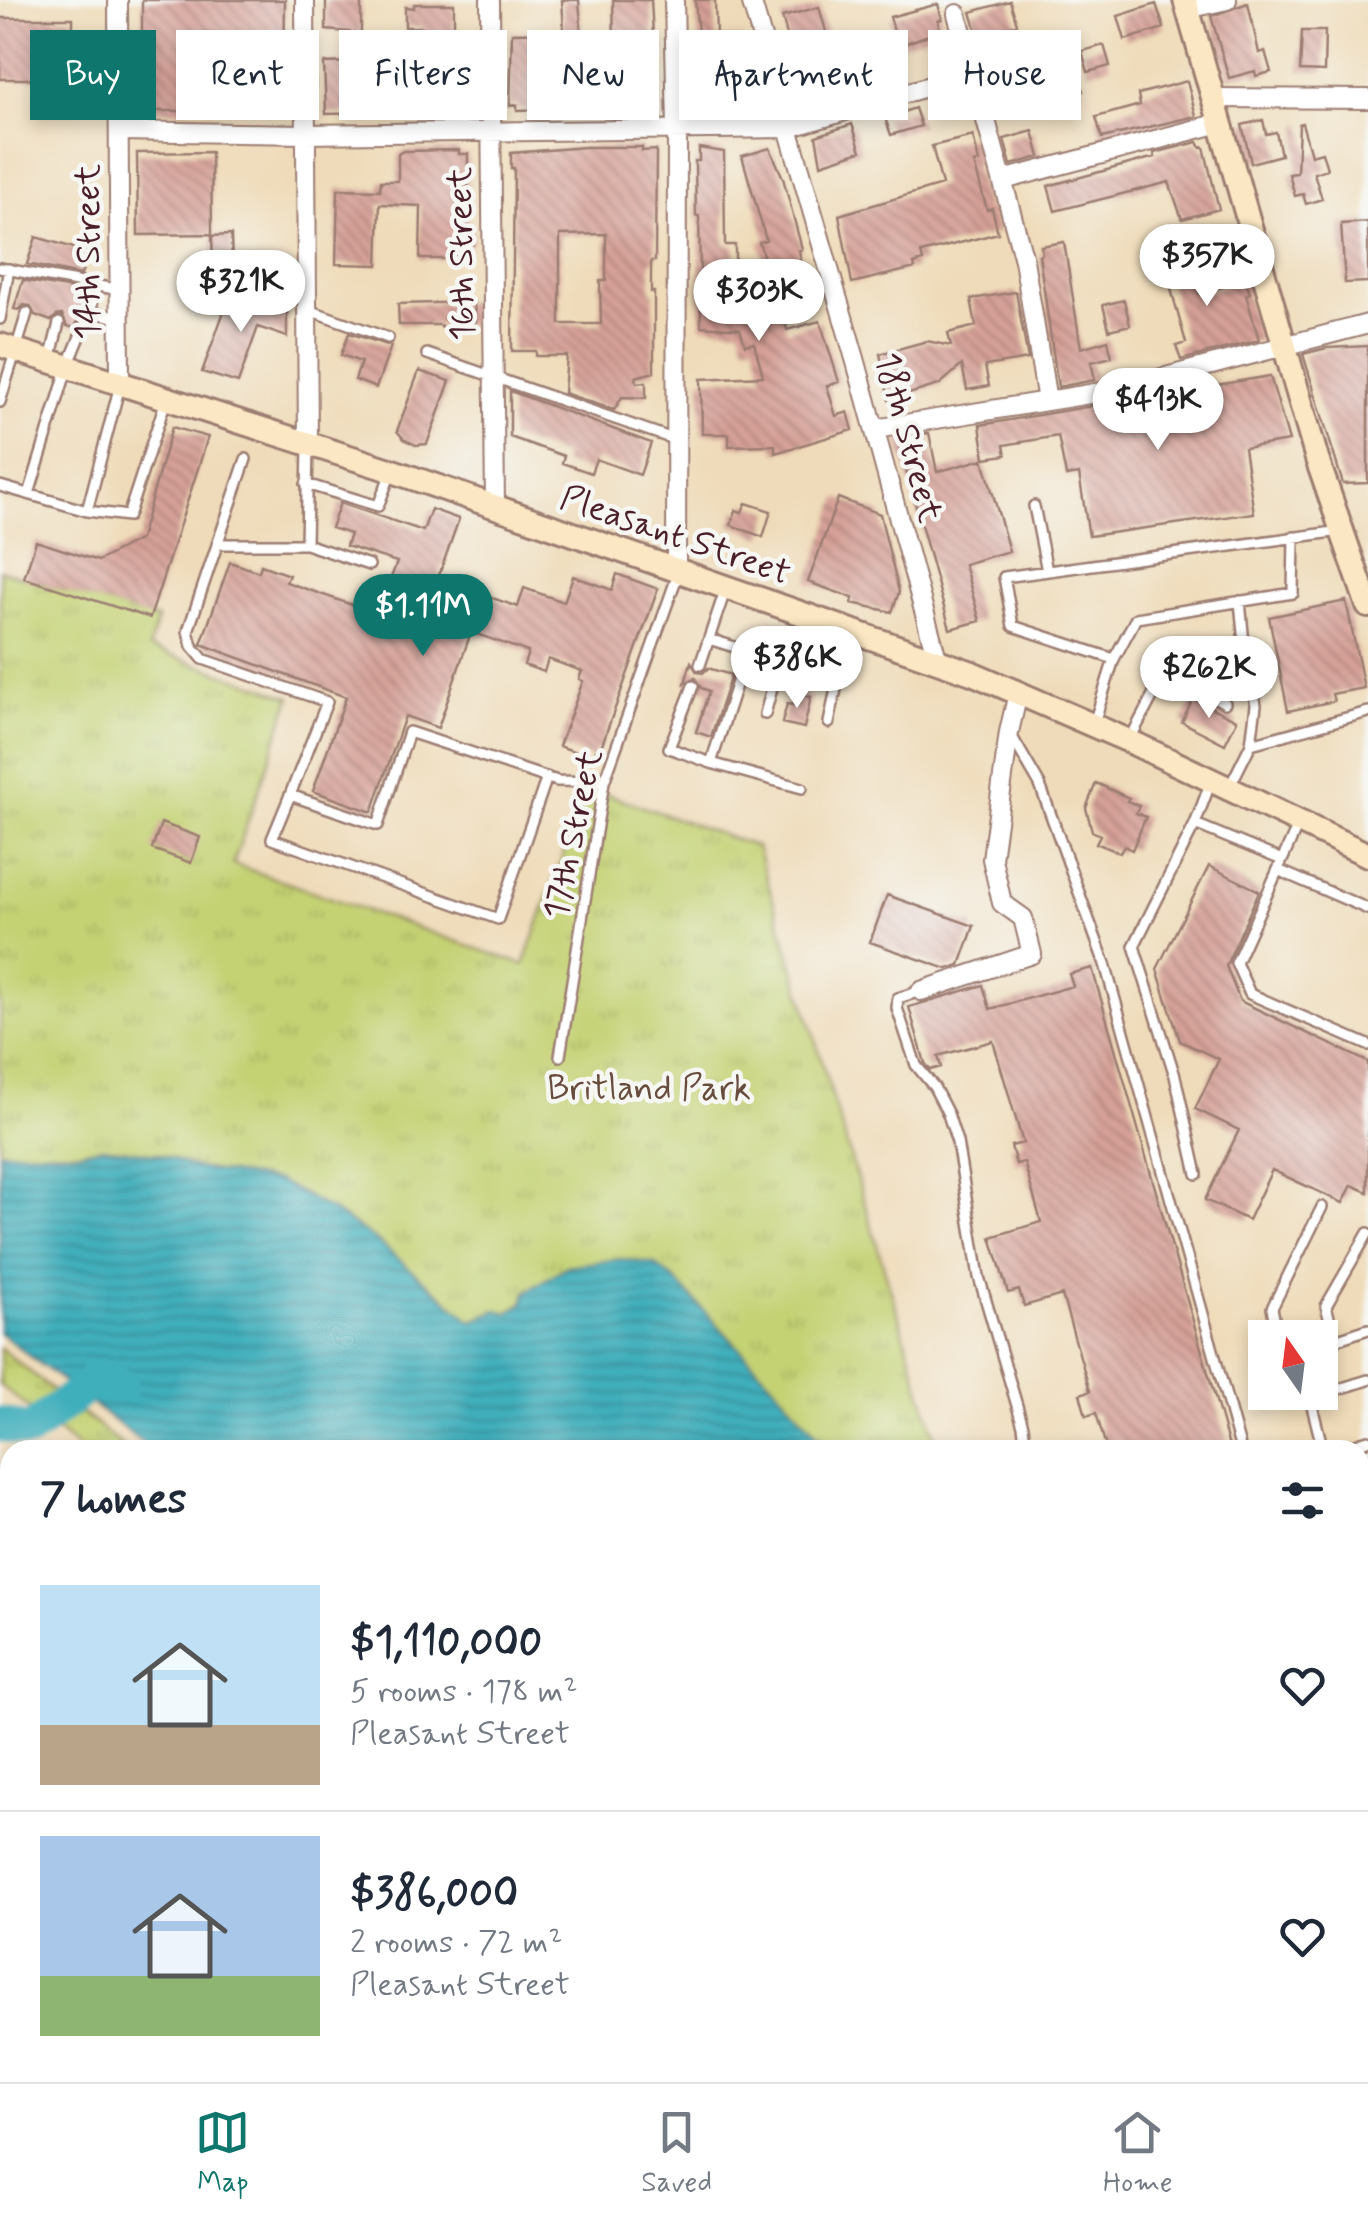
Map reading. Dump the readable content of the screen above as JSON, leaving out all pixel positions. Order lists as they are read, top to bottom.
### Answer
{
  "streets": {
    "main road": ["Pleasant Street"],
    "street": ["14th Street", "16th Street", "18th Street"],
    "lane": ["17th Street"]
  },
  "crossings": [
    ["14th Street", "Pleasant Street"],
    ["16th Street", "Pleasant Street"],
    ["18th Street", "Pleasant Street"],
    ["Pleasant Street", "17th Street"]
  ],
  "parks": ["Britland Park"],
  "north": "top",
  "page": {
    "chip": [
      "Buy",
      "Rent",
      "Filters",
      "New",
      "Apartment",
      "House"
    ],
    "price": [
      "$357K",
      "$321K",
      "$303K",
      "$413K",
      "$1.11M",
      "$386K",
      "$262K"
    ],
    "heading": "7 homes",
    "list": [
      {
        "name": "$1,110,000",
        "note": "5 rooms · 178 m² · Pleasant Street"
      },
      {
        "name": "$386,000",
        "note": "2 rooms · 72 m² · Pleasant Street"
      }
    ],
    "tabs": ["Map", "Saved", "Home"]
  }
}
